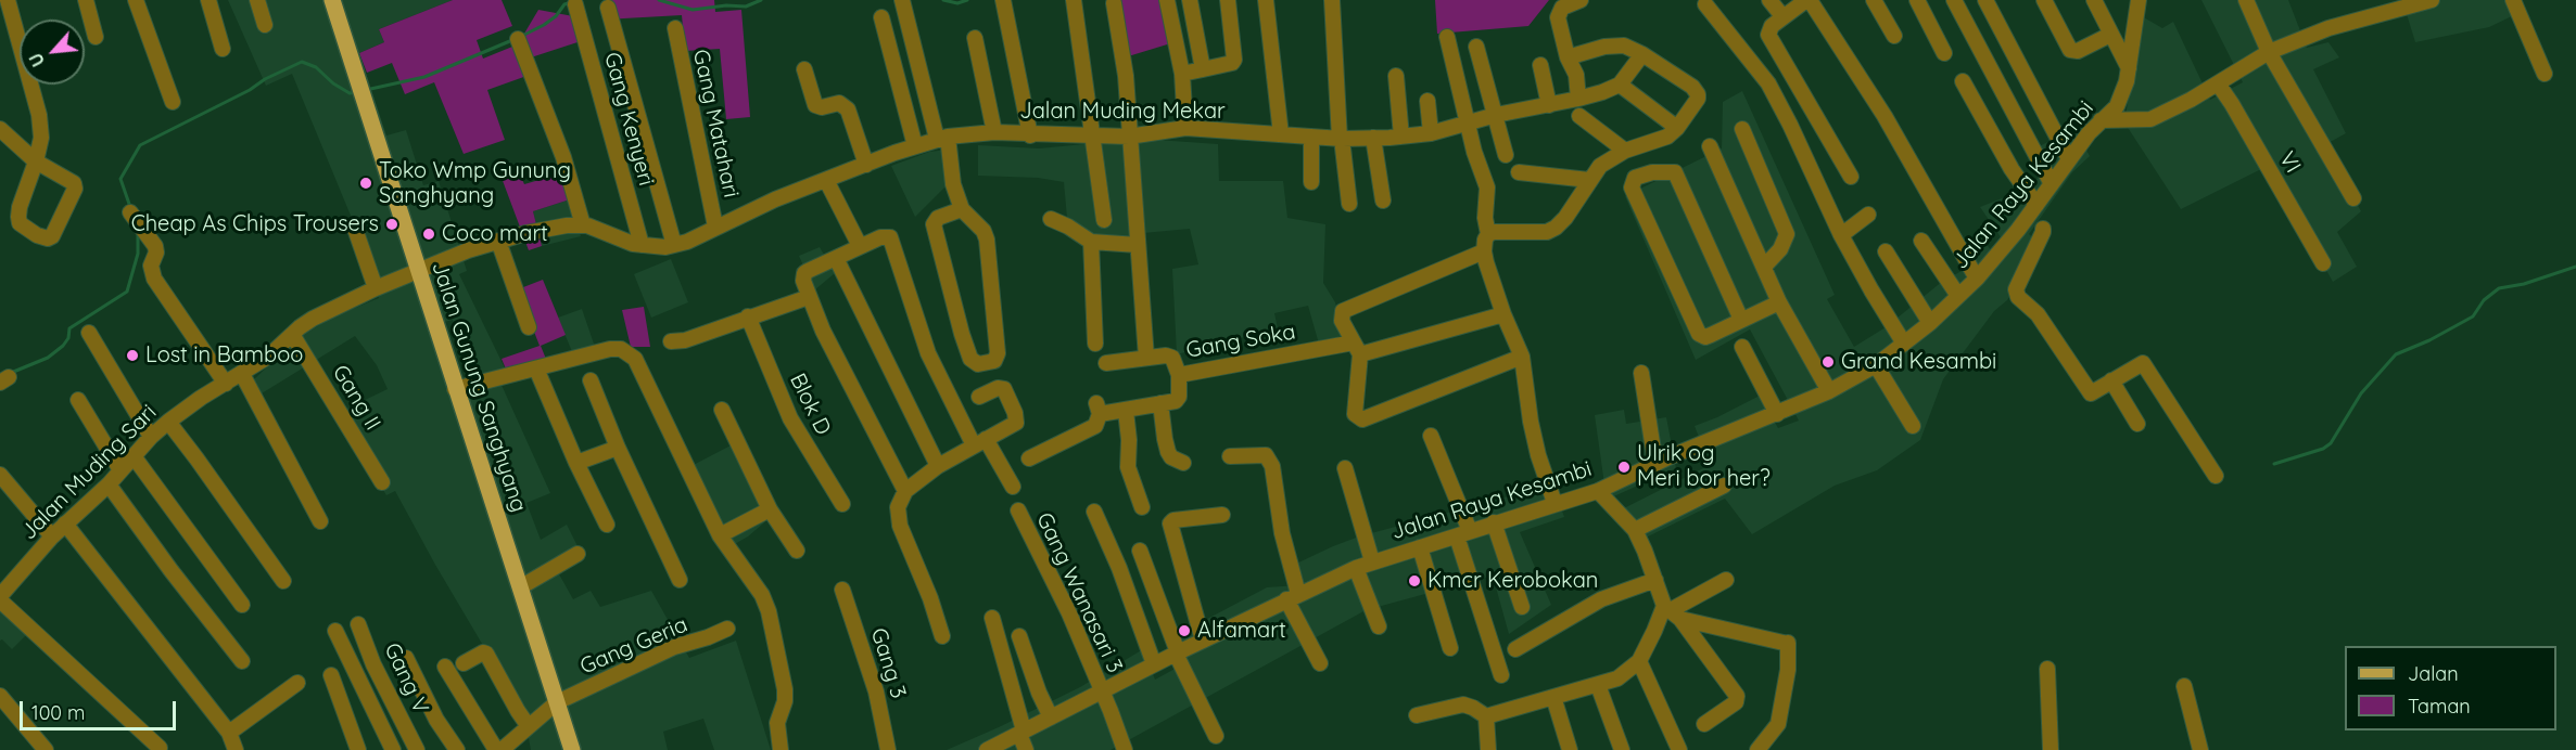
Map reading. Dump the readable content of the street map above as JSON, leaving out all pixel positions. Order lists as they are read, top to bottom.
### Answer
{
  "streets": {
    "main road": ["Jalan Gunung Sanghyang"],
    "street": [
      "Jalan Muding Mekar",
      "Gang Kenyeri",
      "Gang Matahari",
      "VI",
      "Jalan Raya Kesambi",
      "Gang Soka",
      "Gang II",
      "Blok D",
      "Jalan Muding Sari",
      "Gang Wanasari 3",
      "Gang Geria",
      "Gang 3",
      "Gang V"
    ]
  },
  "crossings": [
    ["Jalan Muding Mekar", "Gang Kenyeri"],
    ["Jalan Muding Mekar", "Gang Matahari"],
    ["Jalan Muding Mekar", "Jalan Gunung Sanghyang"],
    ["Jalan Muding Mekar", "Jalan Muding Sari"],
    ["Jalan Raya Kesambi", "Gang Wanasari 3"],
    ["Jalan Gunung Sanghyang", "Jalan Muding Sari"],
    ["Jalan Gunung Sanghyang", "Gang Geria"],
    ["Gang II", "Jalan Muding Sari"]
  ],
  "places": [
    "Toko Wmp Gunung Sanghyang",
    "Cheap As Chips Trousers",
    "Coco mart",
    "Lost in Bamboo",
    "Grand Kesambi",
    "Ulrik og Meri bor her?",
    "Kmcr Kerobokan",
    "Alfamart"
  ],
  "legend": ["Jalan", "Taman"],
  "scale_bar": "100 m",
  "north": "bottom left"
}
